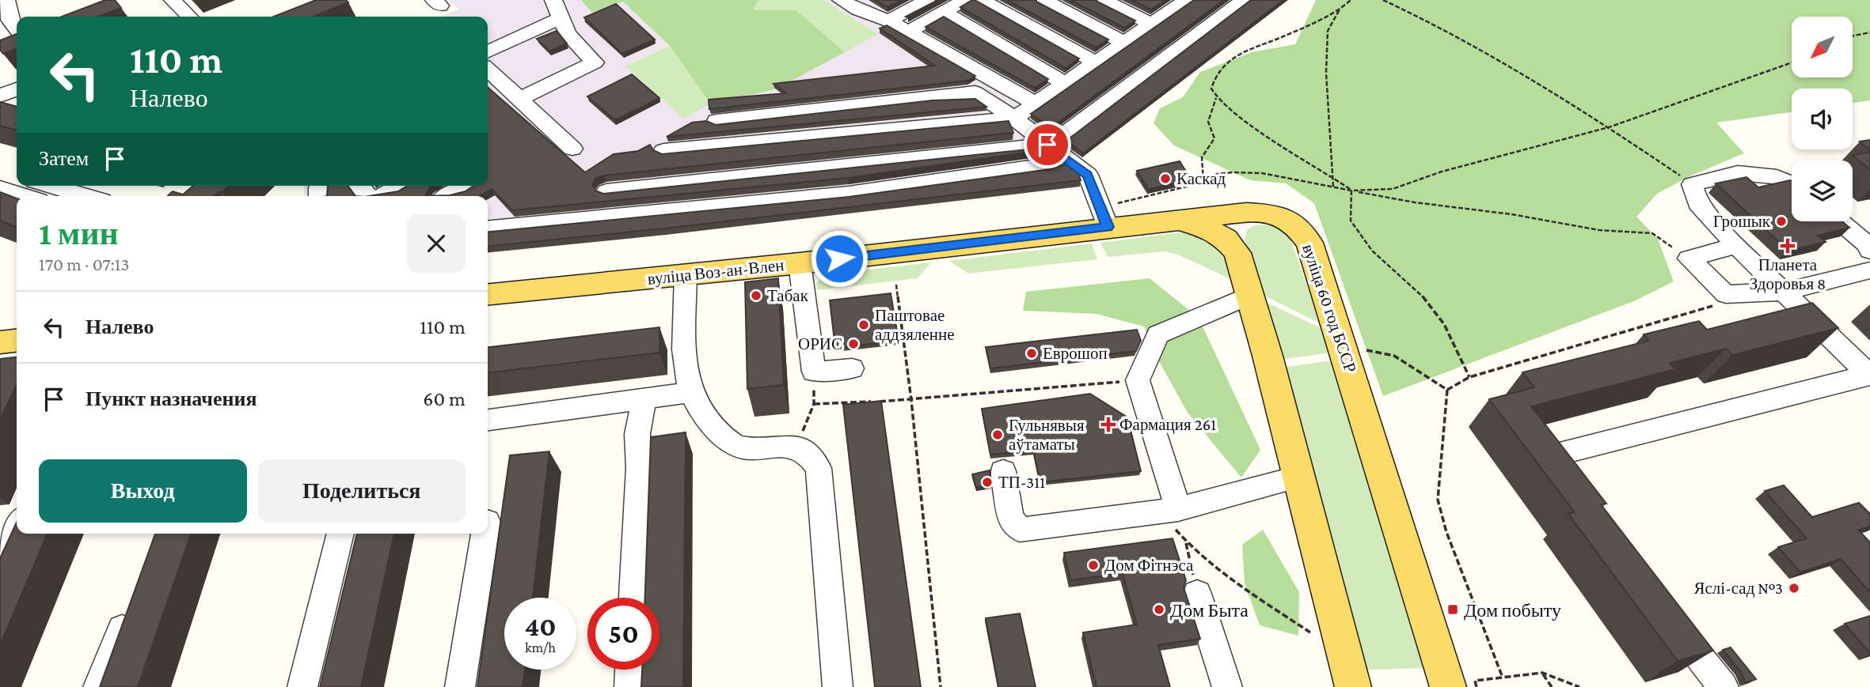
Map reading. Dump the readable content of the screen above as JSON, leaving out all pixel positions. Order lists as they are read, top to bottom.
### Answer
{
  "streets": {
    "main road": ["вуліца Воз-ан-Влен", "вуліца 60 год БССР"]
  },
  "crossings": [
    ["вуліца Воз-ан-Влен", "вуліца 60 год БССР"]
  ],
  "places": {
    "other": [
      "Каскад",
      "Грошык",
      "Табак",
      "Паштовае аддзяленне",
      "ОРИС",
      "Еврошоп",
      "Гульнявыя аўтаматы",
      "ТП-311",
      "Дом Фітнэса",
      "Яслі-сад №3",
      "Дом Быта"
    ],
    "health": ["Планета Здоровья 8", "Фармация 261"],
    "transit": ["Дом побыту"]
  },
  "north": "bottom left",
  "page": {
    "turn": ["110 m", "Налево"],
    "then": "Затем",
    "heading": ["1 мин", "170 m · 07:13"],
    "list": [
      {
        "name": "Налево",
        "value": "110 m"
      },
      {
        "name": "Пункт назначения",
        "value": "60 m"
      }
    ],
    "buttons": ["Выход", "Поделиться"],
    "speed": "40 km/h",
    "limit": "50"
  }
}
